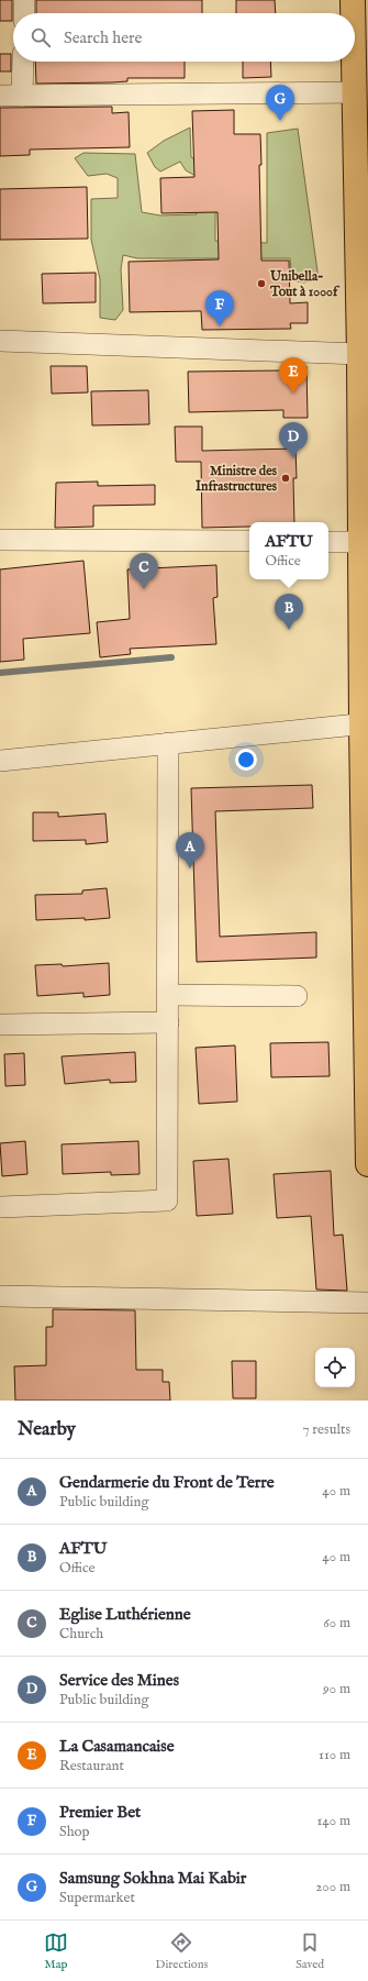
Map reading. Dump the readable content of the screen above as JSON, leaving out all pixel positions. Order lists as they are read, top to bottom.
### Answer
{
  "places": ["Unibella- Tout à 1000f", "Ministre des Infrastructures"],
  "page": {
    "search": "Search here",
    "pins": [
      "G",
      "F",
      "E",
      "D",
      "C",
      "B",
      "A"
    ],
    "popup": ["AFTU", "Office"],
    "heading": ["Nearby", "7 results"],
    "list": [
      {
        "mark": "A",
        "name": "Gendarmerie du Front de Terre",
        "note": "Public building",
        "value": "40 m"
      },
      {
        "mark": "B",
        "name": "AFTU",
        "note": "Office",
        "value": "40 m"
      },
      {
        "mark": "C",
        "name": "Eglise Luthérienne",
        "note": "Church",
        "value": "60 m"
      },
      {
        "mark": "D",
        "name": "Service des Mines",
        "note": "Public building",
        "value": "90 m"
      },
      {
        "mark": "E",
        "name": "La Casamancaise",
        "note": "Restaurant",
        "value": "110 m"
      },
      {
        "mark": "F",
        "name": "Premier Bet",
        "note": "Shop",
        "value": "140 m"
      },
      {
        "mark": "G",
        "name": "Samsung Sokhna Mai Kabir",
        "note": "Supermarket",
        "value": "200 m"
      }
    ],
    "nav": ["Map", "Directions", "Saved"]
  }
}
